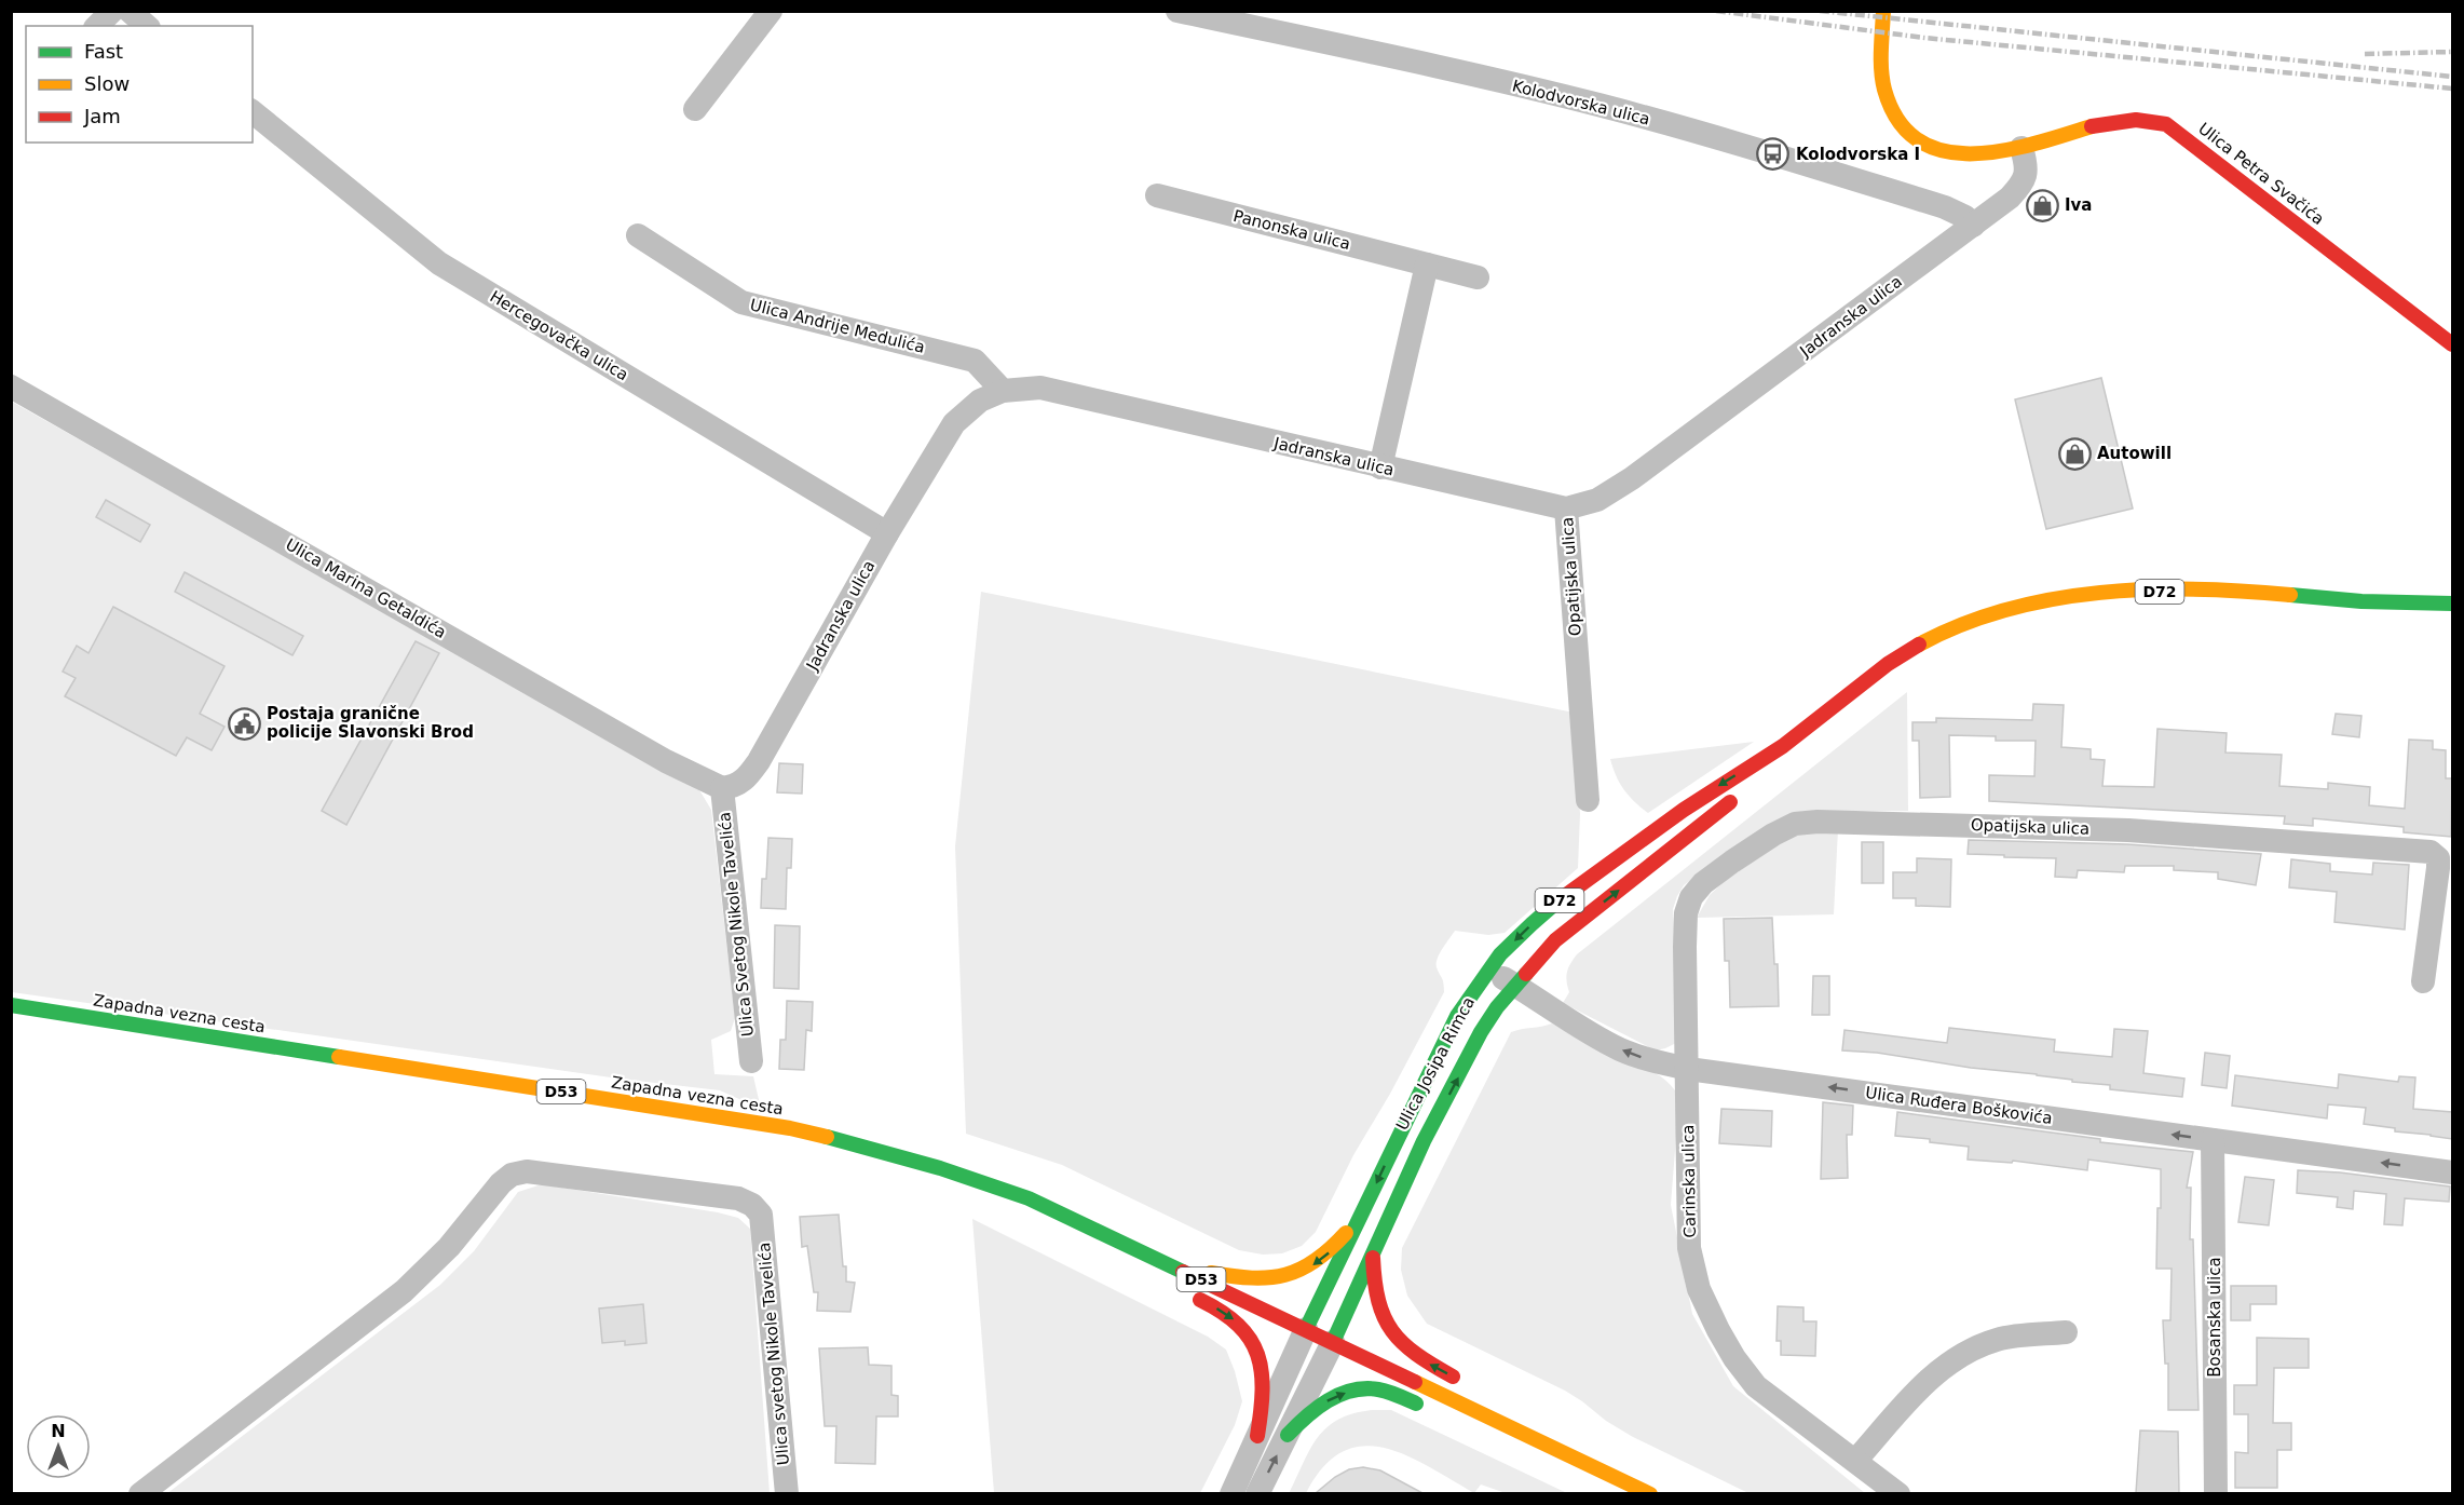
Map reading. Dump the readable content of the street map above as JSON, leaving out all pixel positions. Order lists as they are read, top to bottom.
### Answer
{
  "streets": {
    "main road": [
      "Ulica Petra Svačića",
      "D72",
      "Zapadna vezna cesta",
      "Ulica Josipa Rimca",
      "D53"
    ],
    "street": [
      "Kolodvorska ulica",
      "Panonska ulica",
      "Jadranska ulica",
      "Ulica Andrije Medulića",
      "Hercegovačka ulica",
      "Opatijska ulica",
      "Ulica Marina Getaldića",
      "Ulica Svetog Nikole Tavelića",
      "Ulica Ruđera Boškovića",
      "Carinska ulica",
      "Bosanska ulica",
      "Ulica svetog Nikole Tavelića"
    ]
  },
  "crossings": [
    ["Kolodvorska ulica", "Jadranska ulica"],
    ["Ulica Petra Svačića", "Jadranska ulica"],
    ["Jadranska ulica", "Ulica Andrije Medulića"],
    ["Jadranska ulica", "Hercegovačka ulica"],
    ["Jadranska ulica", "Opatijska ulica"],
    ["Jadranska ulica", "Ulica Marina Getaldića"],
    ["Jadranska ulica", "Ulica Svetog Nikole Tavelića"],
    ["Opatijska ulica", "Ulica Ruđera Boškovića"],
    ["Opatijska ulica", "Carinska ulica"],
    ["Ulica Marina Getaldića", "Ulica Svetog Nikole Tavelića"],
    ["Zapadna vezna cesta", "Ulica Josipa Rimca"],
    ["Zapadna vezna cesta", "D53"],
    ["Ulica Josipa Rimca", "D53"],
    ["Ulica Josipa Rimca", "Ulica Ruđera Boškovića"],
    ["Ulica Ruđera Boškovića", "Carinska ulica"],
    ["Ulica Ruđera Boškovića", "Bosanska ulica"]
  ],
  "one_way": ["Ulica Ruđera Boškovića"],
  "places": {
    "bus stop": ["Kolodvorska I"],
    "shop": ["Iva", "Autowill"],
    "public building": ["Postaja granične policije Slavonski Brod"]
  },
  "legend": ["Fast", "Slow", "Jam"],
  "north": "top"
}
